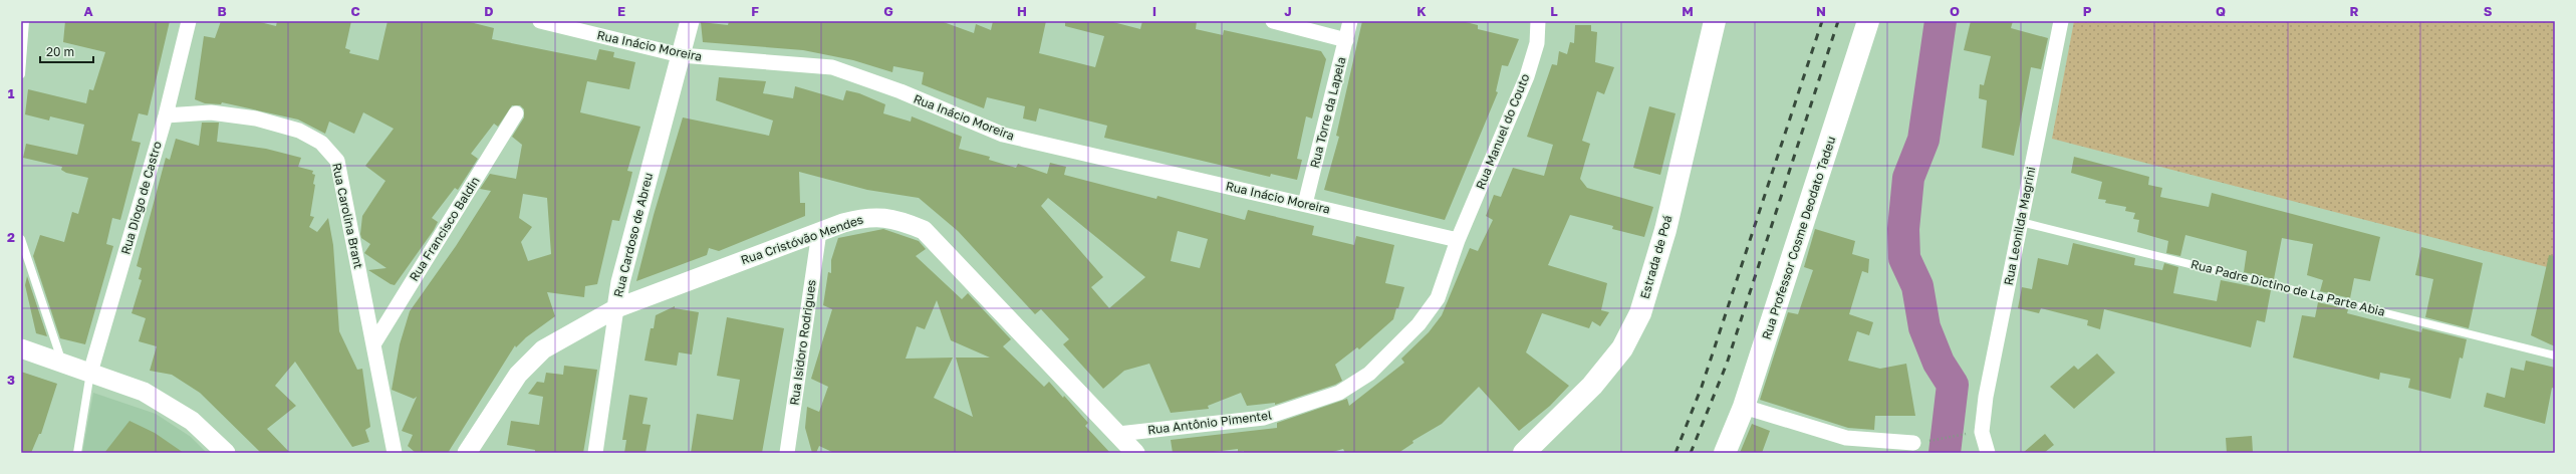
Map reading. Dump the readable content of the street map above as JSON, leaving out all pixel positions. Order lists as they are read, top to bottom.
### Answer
{
  "streets": {
    "main road": ["Rua Professor Cosme Deodato Tadeu", "Estrada de Poá"],
    "street": [
      "Rua Inácio Moreira",
      "Rua Torre da Lapela",
      "Rua Manuel do Couto",
      "Rua Diogo de Castro",
      "Rua Carolina Brant",
      "Rua Leonilda Magrini",
      "Rua Francisco Baldin",
      "Rua Cardoso de Abreu",
      "Rua Cristóvão Mendes",
      "Rua Isidoro Rodrigues",
      "Rua Antônio Pimentel"
    ],
    "lane": ["Rua Padre Dictino de La Parte Abia"]
  },
  "crossings": [
    ["Rua Inácio Moreira", "Rua Torre da Lapela"],
    ["Rua Inácio Moreira", "Rua Manuel do Couto"],
    ["Rua Inácio Moreira", "Rua Cardoso de Abreu"],
    ["Rua Inácio Moreira", "Rua Antônio Pimentel"],
    ["Rua Manuel do Couto", "Rua Antônio Pimentel"],
    ["Rua Diogo de Castro", "Rua Carolina Brant"],
    ["Rua Carolina Brant", "Rua Francisco Baldin"],
    ["Rua Leonilda Magrini", "Rua Padre Dictino de La Parte Abia"],
    ["Rua Cardoso de Abreu", "Rua Cristóvão Mendes"],
    ["Rua Cristóvão Mendes", "Rua Isidoro Rodrigues"],
    ["Rua Cristóvão Mendes", "Rua Antônio Pimentel"]
  ],
  "scale_bar": "20 m",
  "grid": {
    "columns": [
      "A",
      "B",
      "C",
      "D",
      "E",
      "F",
      "G",
      "H",
      "I",
      "J",
      "K",
      "L",
      "M",
      "N",
      "O",
      "P",
      "Q",
      "R",
      "S"
    ],
    "rows": ["1", "2", "3"]
  }
}
